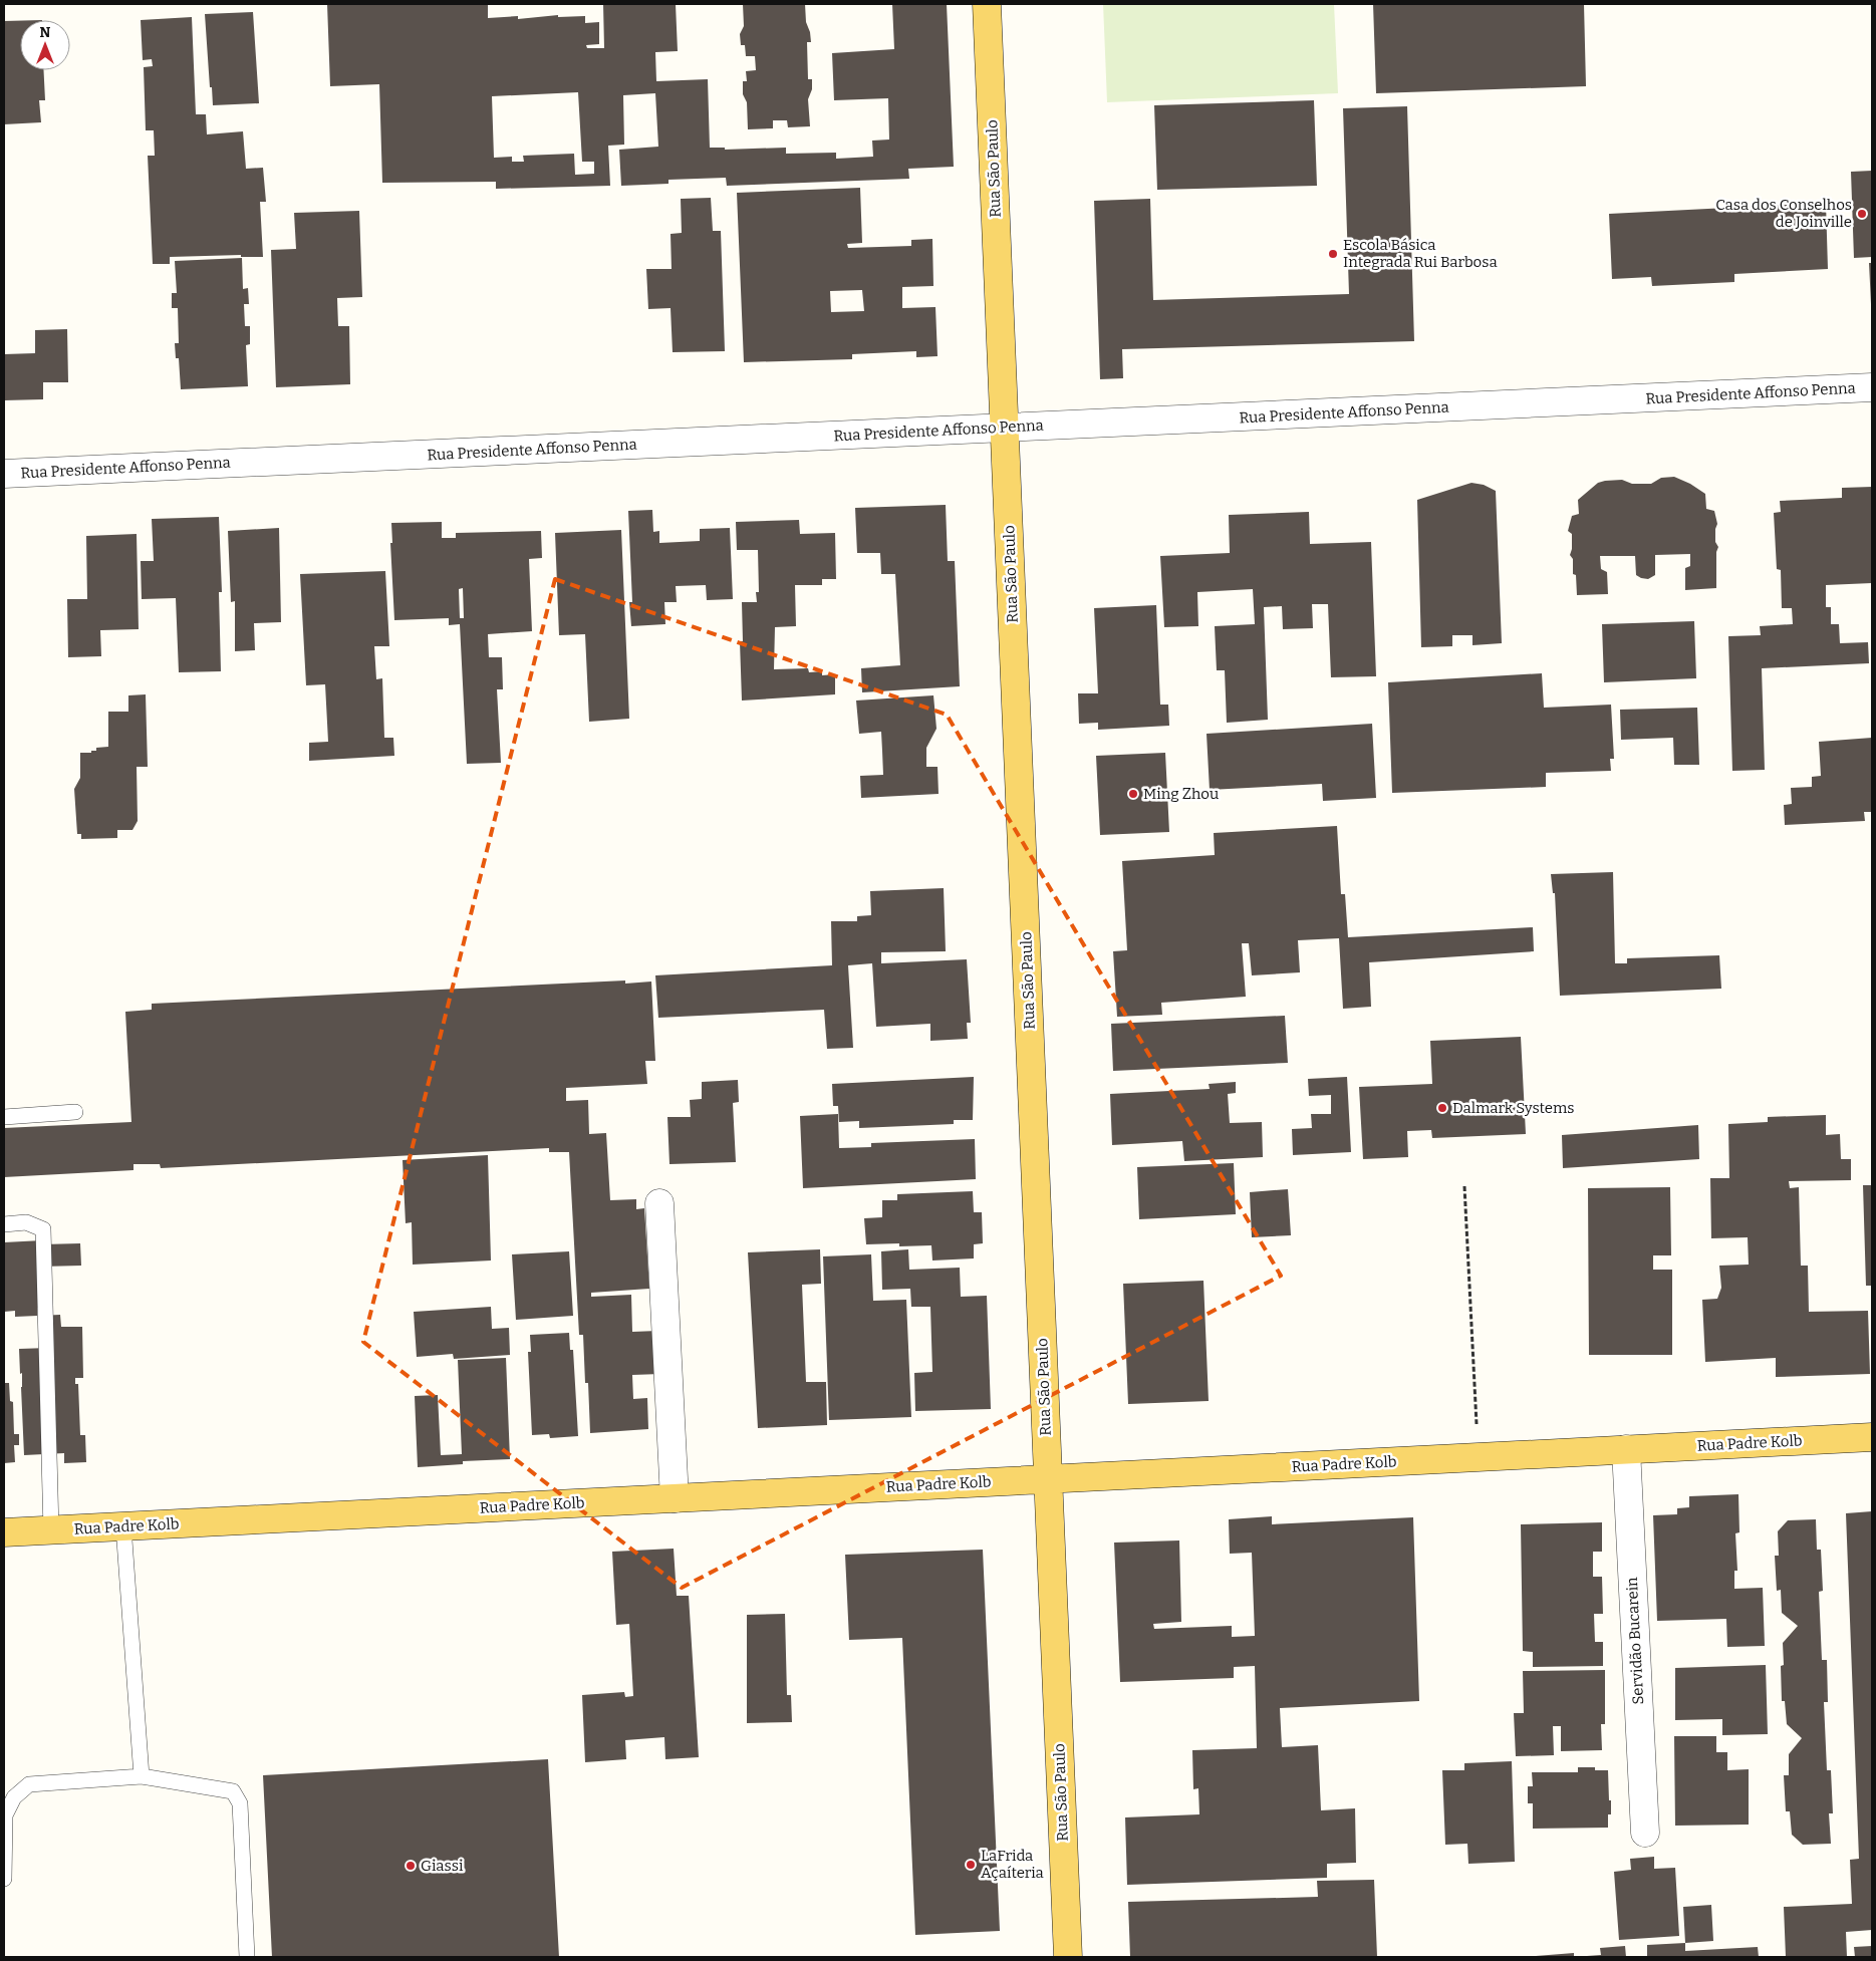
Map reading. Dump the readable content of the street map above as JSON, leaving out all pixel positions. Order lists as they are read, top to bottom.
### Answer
{
  "streets": {
    "main road": ["Rua São Paulo", "Rua Padre Kolb"],
    "street": ["Rua Presidente Affonso Penna", "Servidão Bucarein"]
  },
  "crossings": [
    ["Rua São Paulo", "Rua Presidente Affonso Penna"],
    ["Rua São Paulo", "Rua Padre Kolb"],
    ["Rua Padre Kolb", "Servidão Bucarein"]
  ],
  "places": [
    "Casa dos Conselhos de Joinville",
    "Escola Básica Integrada Rui Barbosa",
    "Ming Zhou",
    "Dalmark Systems",
    "LaFrida Açaíteria",
    "Giassi"
  ],
  "north": "top"
}
